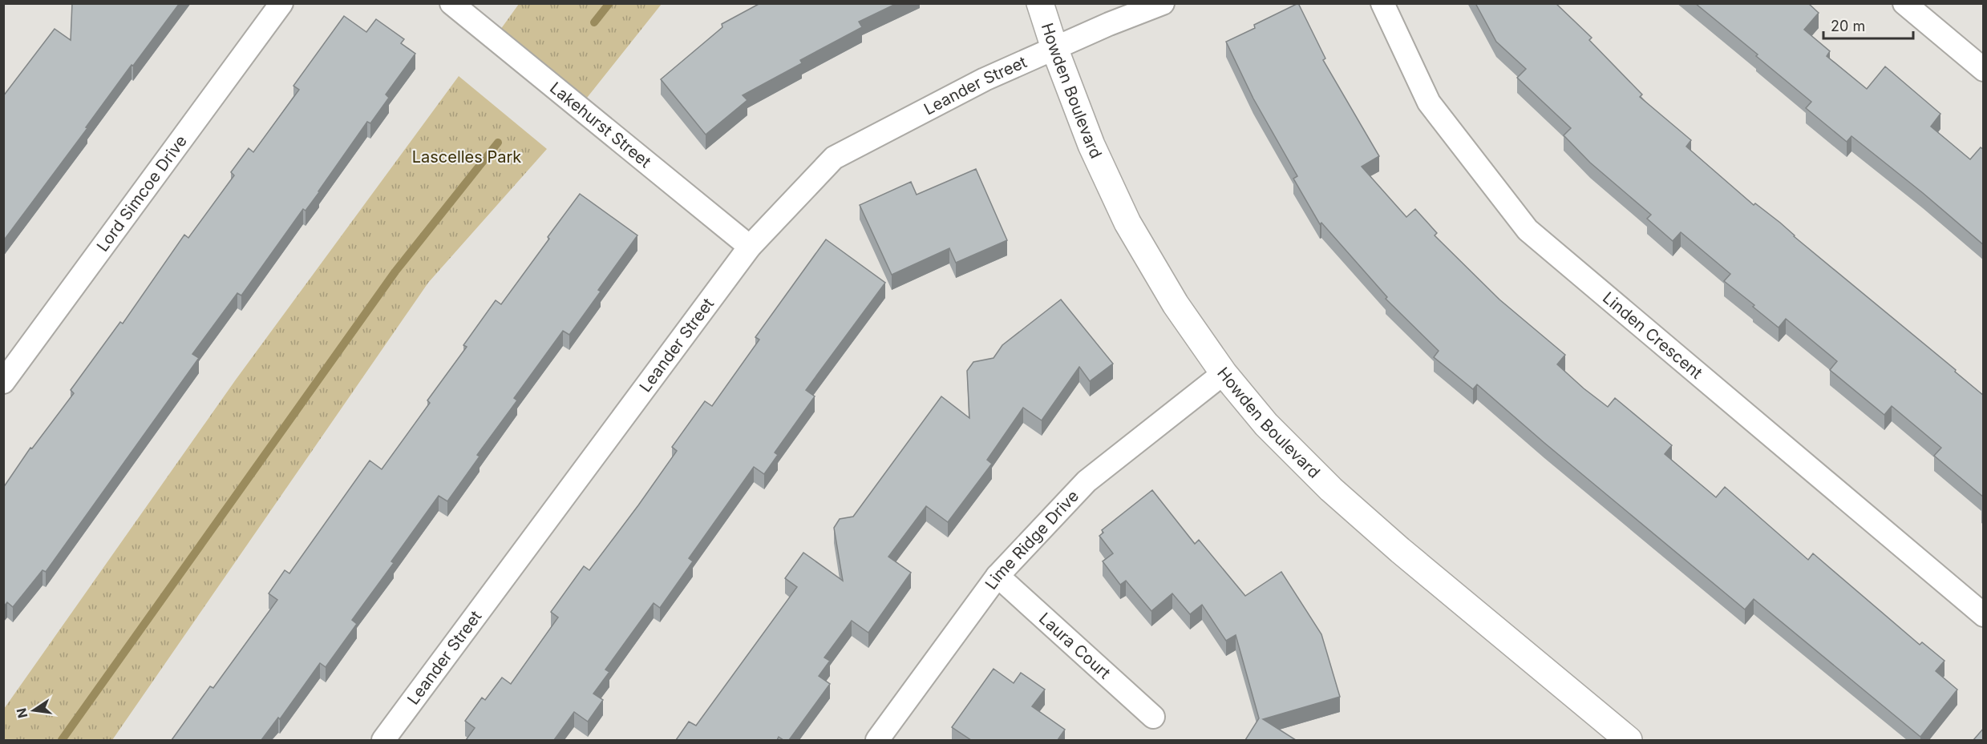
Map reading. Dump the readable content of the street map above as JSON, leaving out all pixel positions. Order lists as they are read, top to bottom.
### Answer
{
  "streets": {
    "street": [
      "Leander Street",
      "Howden Boulevard",
      "Lakehurst Street",
      "Lord Simcoe Drive",
      "Linden Crescent",
      "Lime Ridge Drive",
      "Laura Court"
    ]
  },
  "crossings": [
    ["Leander Street", "Howden Boulevard"],
    ["Leander Street", "Lakehurst Street"],
    ["Howden Boulevard", "Lime Ridge Drive"],
    ["Lime Ridge Drive", "Laura Court"]
  ],
  "parks": ["Lascelles Park"],
  "scale_bar": "20 m",
  "north": "left"
}
